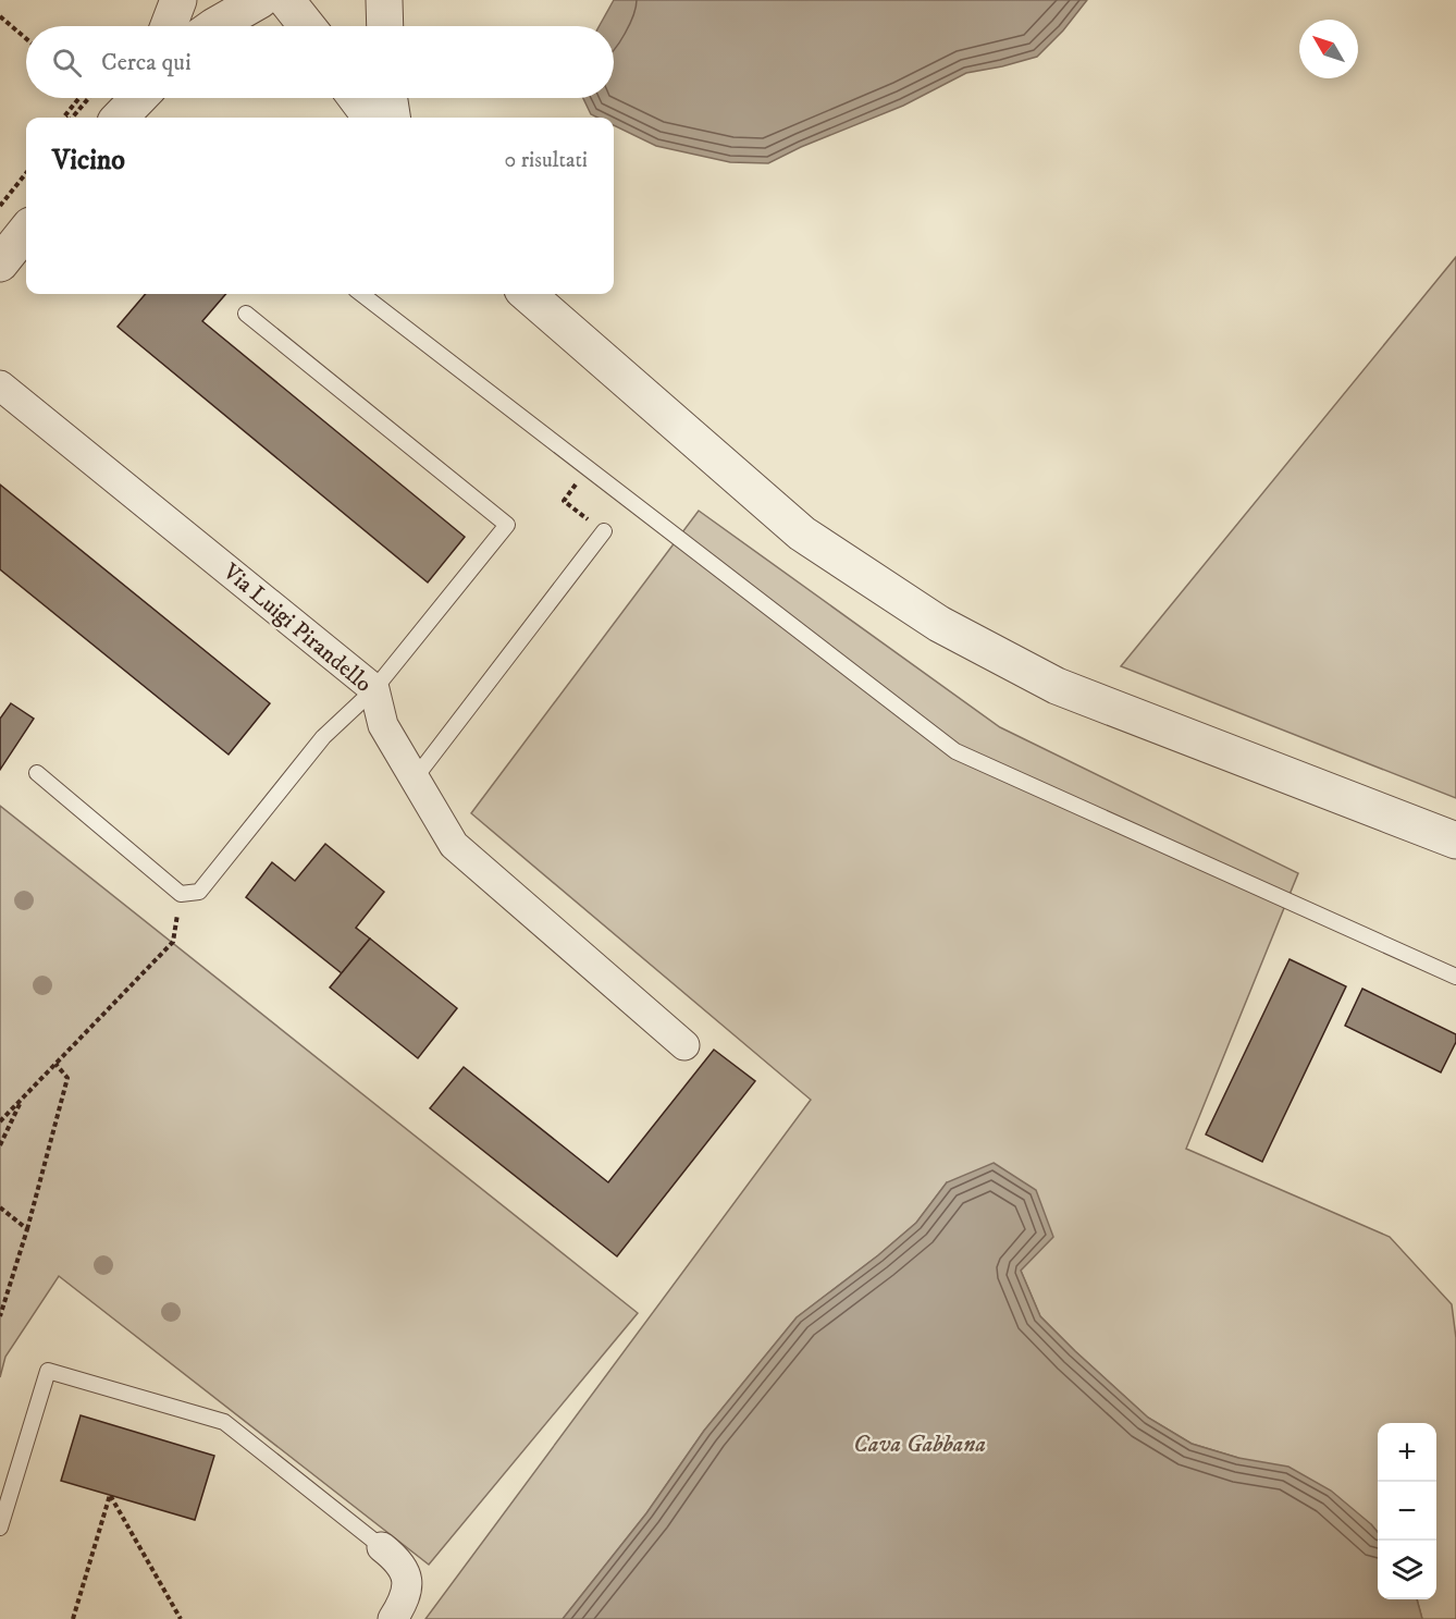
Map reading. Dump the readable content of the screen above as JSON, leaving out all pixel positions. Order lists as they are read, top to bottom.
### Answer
{
  "streets": {
    "street": ["Via Luigi Pirandello"]
  },
  "water": ["Cava Gabbana"],
  "north": "top left",
  "page": {
    "search": "Cerca qui",
    "heading": ["Vicino", "0 risultati"],
    "map_buttons": ["+", "−"]
  }
}
